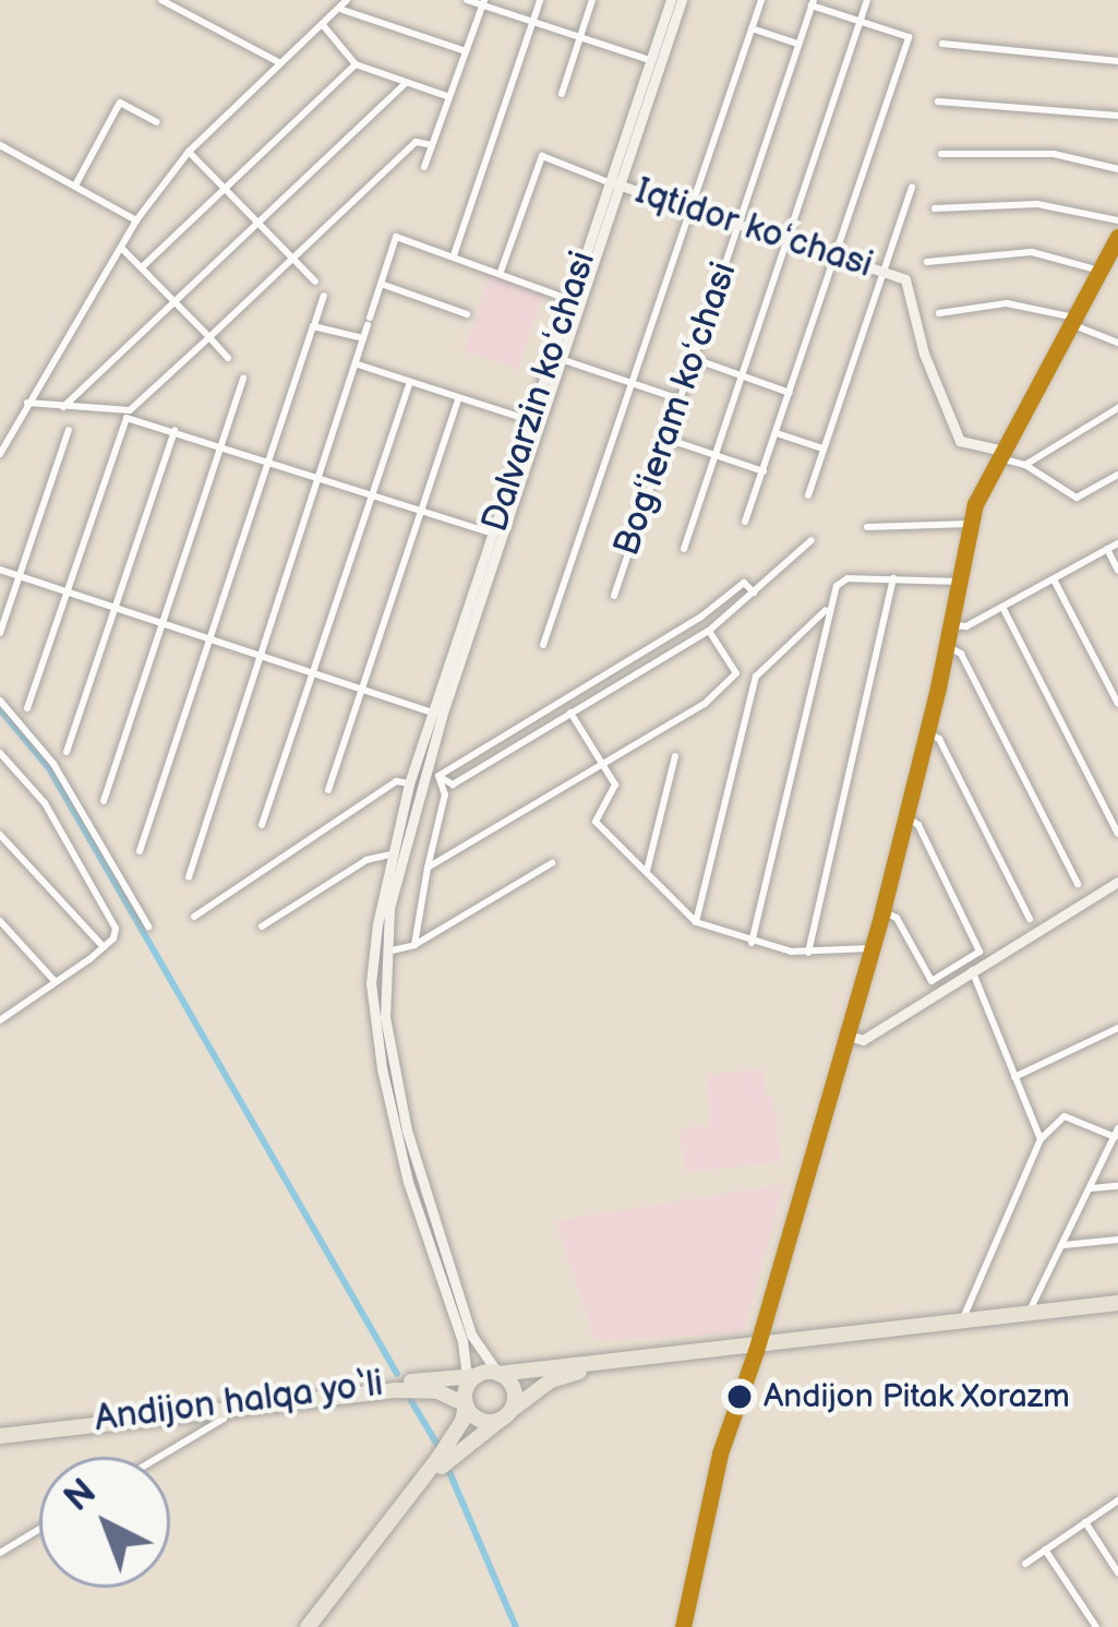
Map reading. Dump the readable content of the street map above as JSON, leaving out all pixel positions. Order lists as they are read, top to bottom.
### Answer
{
  "streets": {
    "highway": ["Andijon halqa yo‘li"],
    "main road": ["Iqtidor koʻchasi", "Dalvarzin koʻchasi"],
    "street": ["Bogʻieram koʻchasi"]
  },
  "crossings": [
    ["Iqtidor koʻchasi", "Dalvarzin koʻchasi"],
    ["Iqtidor koʻchasi", "Bogʻieram koʻchasi"]
  ],
  "places": ["Andijon Pitak Xorazm"],
  "north": "top left"
}
